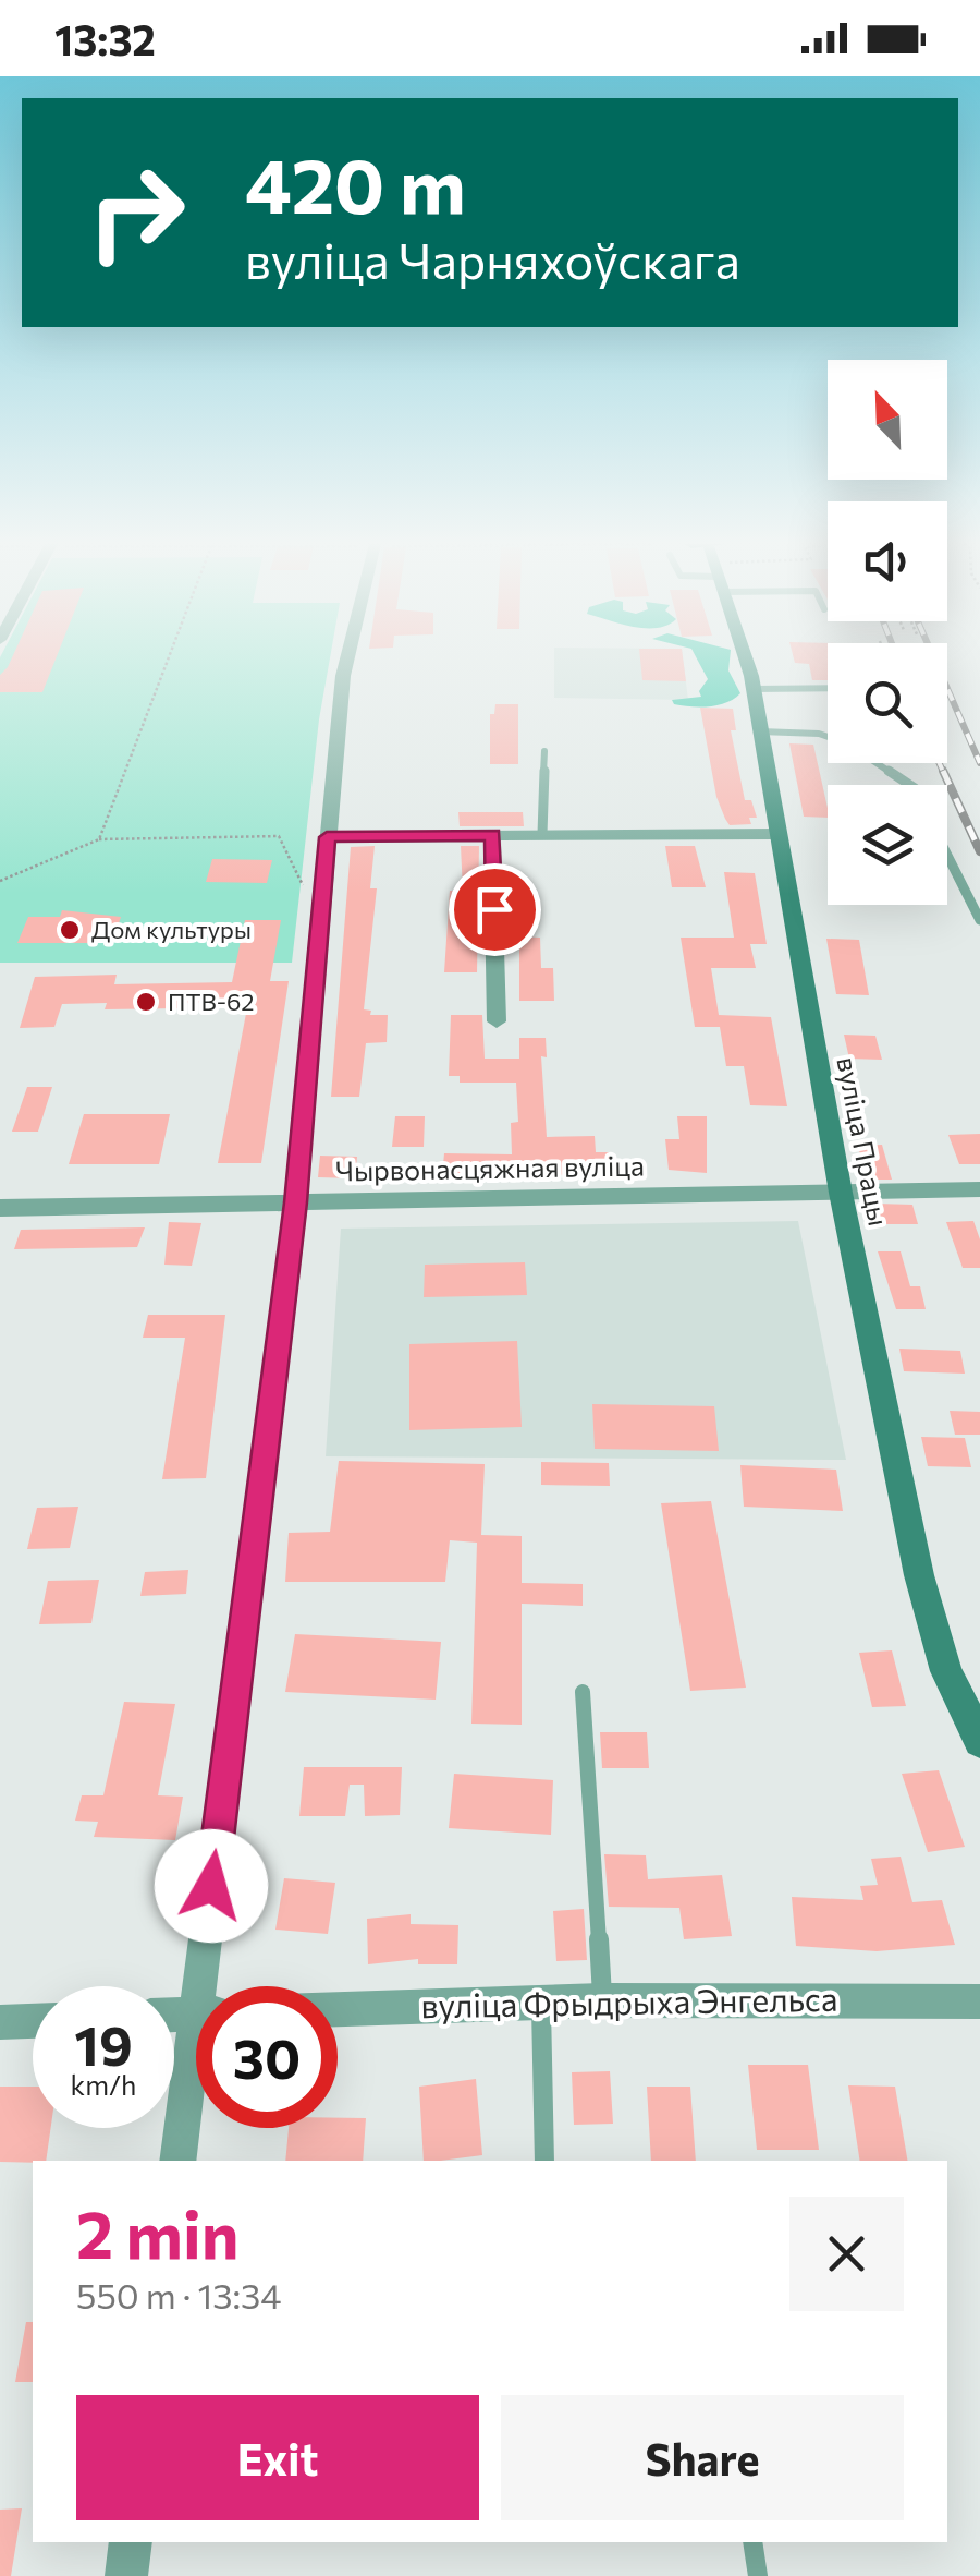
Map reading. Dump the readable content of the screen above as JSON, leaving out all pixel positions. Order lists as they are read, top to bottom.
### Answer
{
  "streets": {
    "main road": ["вуліца Працы"],
    "street": ["Чырвонасцяжная вуліца", "вуліца Фрыдрыха Энгельса"]
  },
  "crossings": [
    ["вуліца Працы", "Чырвонасцяжная вуліца"]
  ],
  "places": ["Дом культуры", "ПТВ-62"],
  "north": "top left",
  "page": {
    "status": "13:32",
    "turn": ["420 m", "вуліца Чарняхоўскага"],
    "speed": "19 km/h",
    "limit": "30",
    "heading": ["2 min", "550 m · 13:34"],
    "buttons": ["Exit", "Share"]
  }
}
